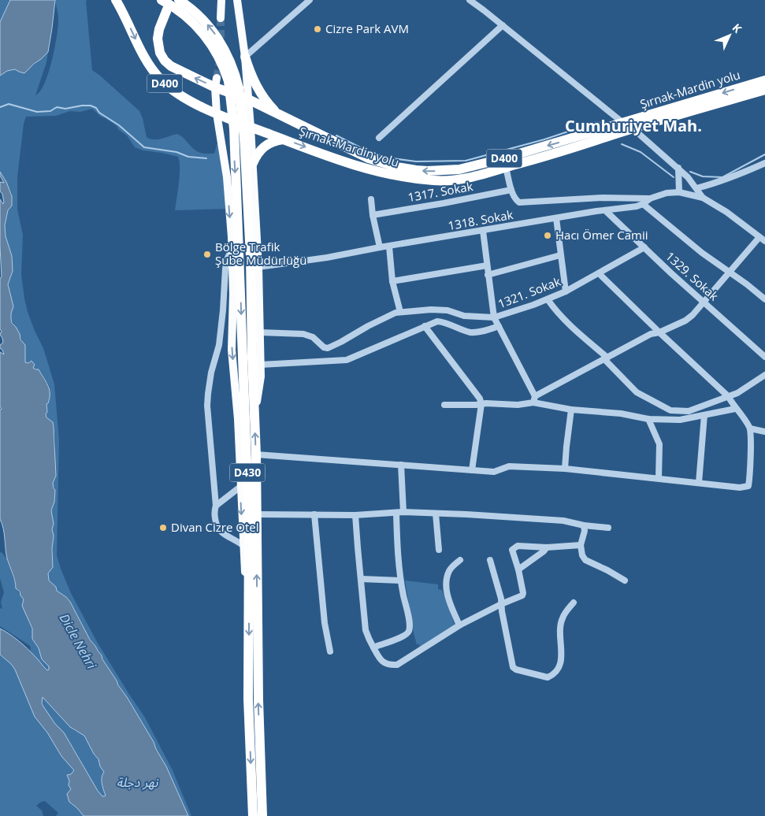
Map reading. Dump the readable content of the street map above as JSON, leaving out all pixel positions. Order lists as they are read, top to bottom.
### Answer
{
  "streets": {
    "highway": ["D400", "Şırnak-Mardin yolu", "D430"],
    "street": [
      "1317. Sokak",
      "1318. Sokak",
      "1329. Sokak",
      "1321. Sokak"
    ]
  },
  "crossings": [
    ["1318. Sokak", "1329. Sokak"],
    ["1329. Sokak", "1321. Sokak"]
  ],
  "districts": ["Cumhuriyet Mah."],
  "water": ["Dicle Nehri", "نهر دجلة"],
  "places": [
    "Cizre Park AVM",
    "Hacı Ömer Camii",
    "Bölge Trafik Şube Müdürlüğü",
    "Divan Cizre Otel"
  ],
  "north": "top right"
}
